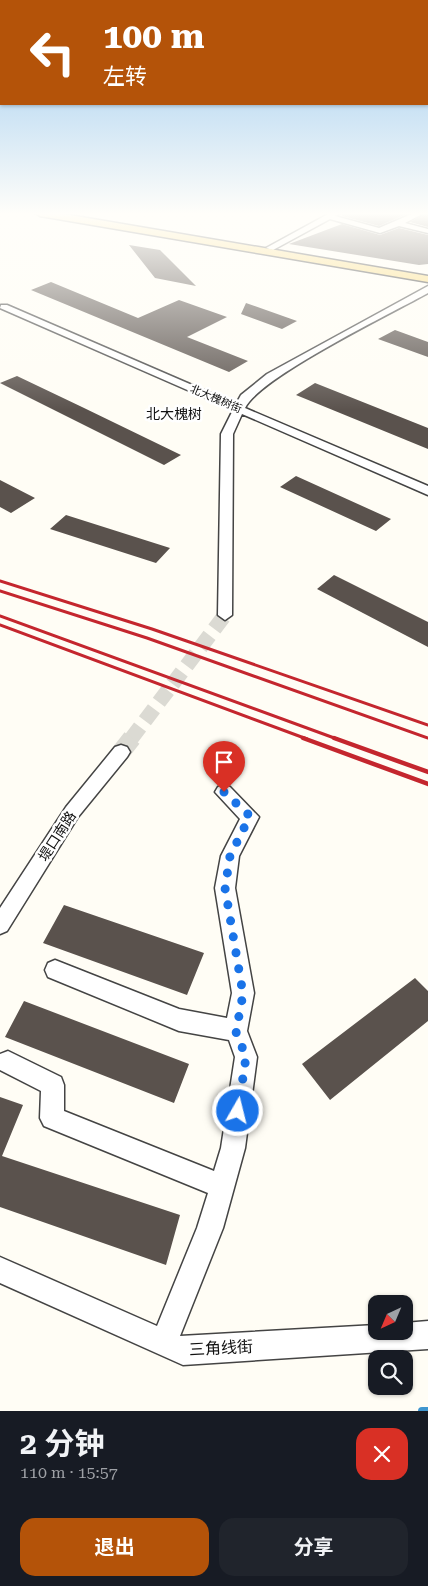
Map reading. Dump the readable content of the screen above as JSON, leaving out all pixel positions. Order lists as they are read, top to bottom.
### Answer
{
  "streets": {
    "street": ["北大槐树街", "堤口南路", "三角线街"]
  },
  "districts": ["北大槐树"],
  "north": "bottom left",
  "page": {
    "turn": ["100 m", "左转"],
    "heading": ["2 分钟", "110 m · 15:57"],
    "buttons": ["退出", "分享"]
  }
}
